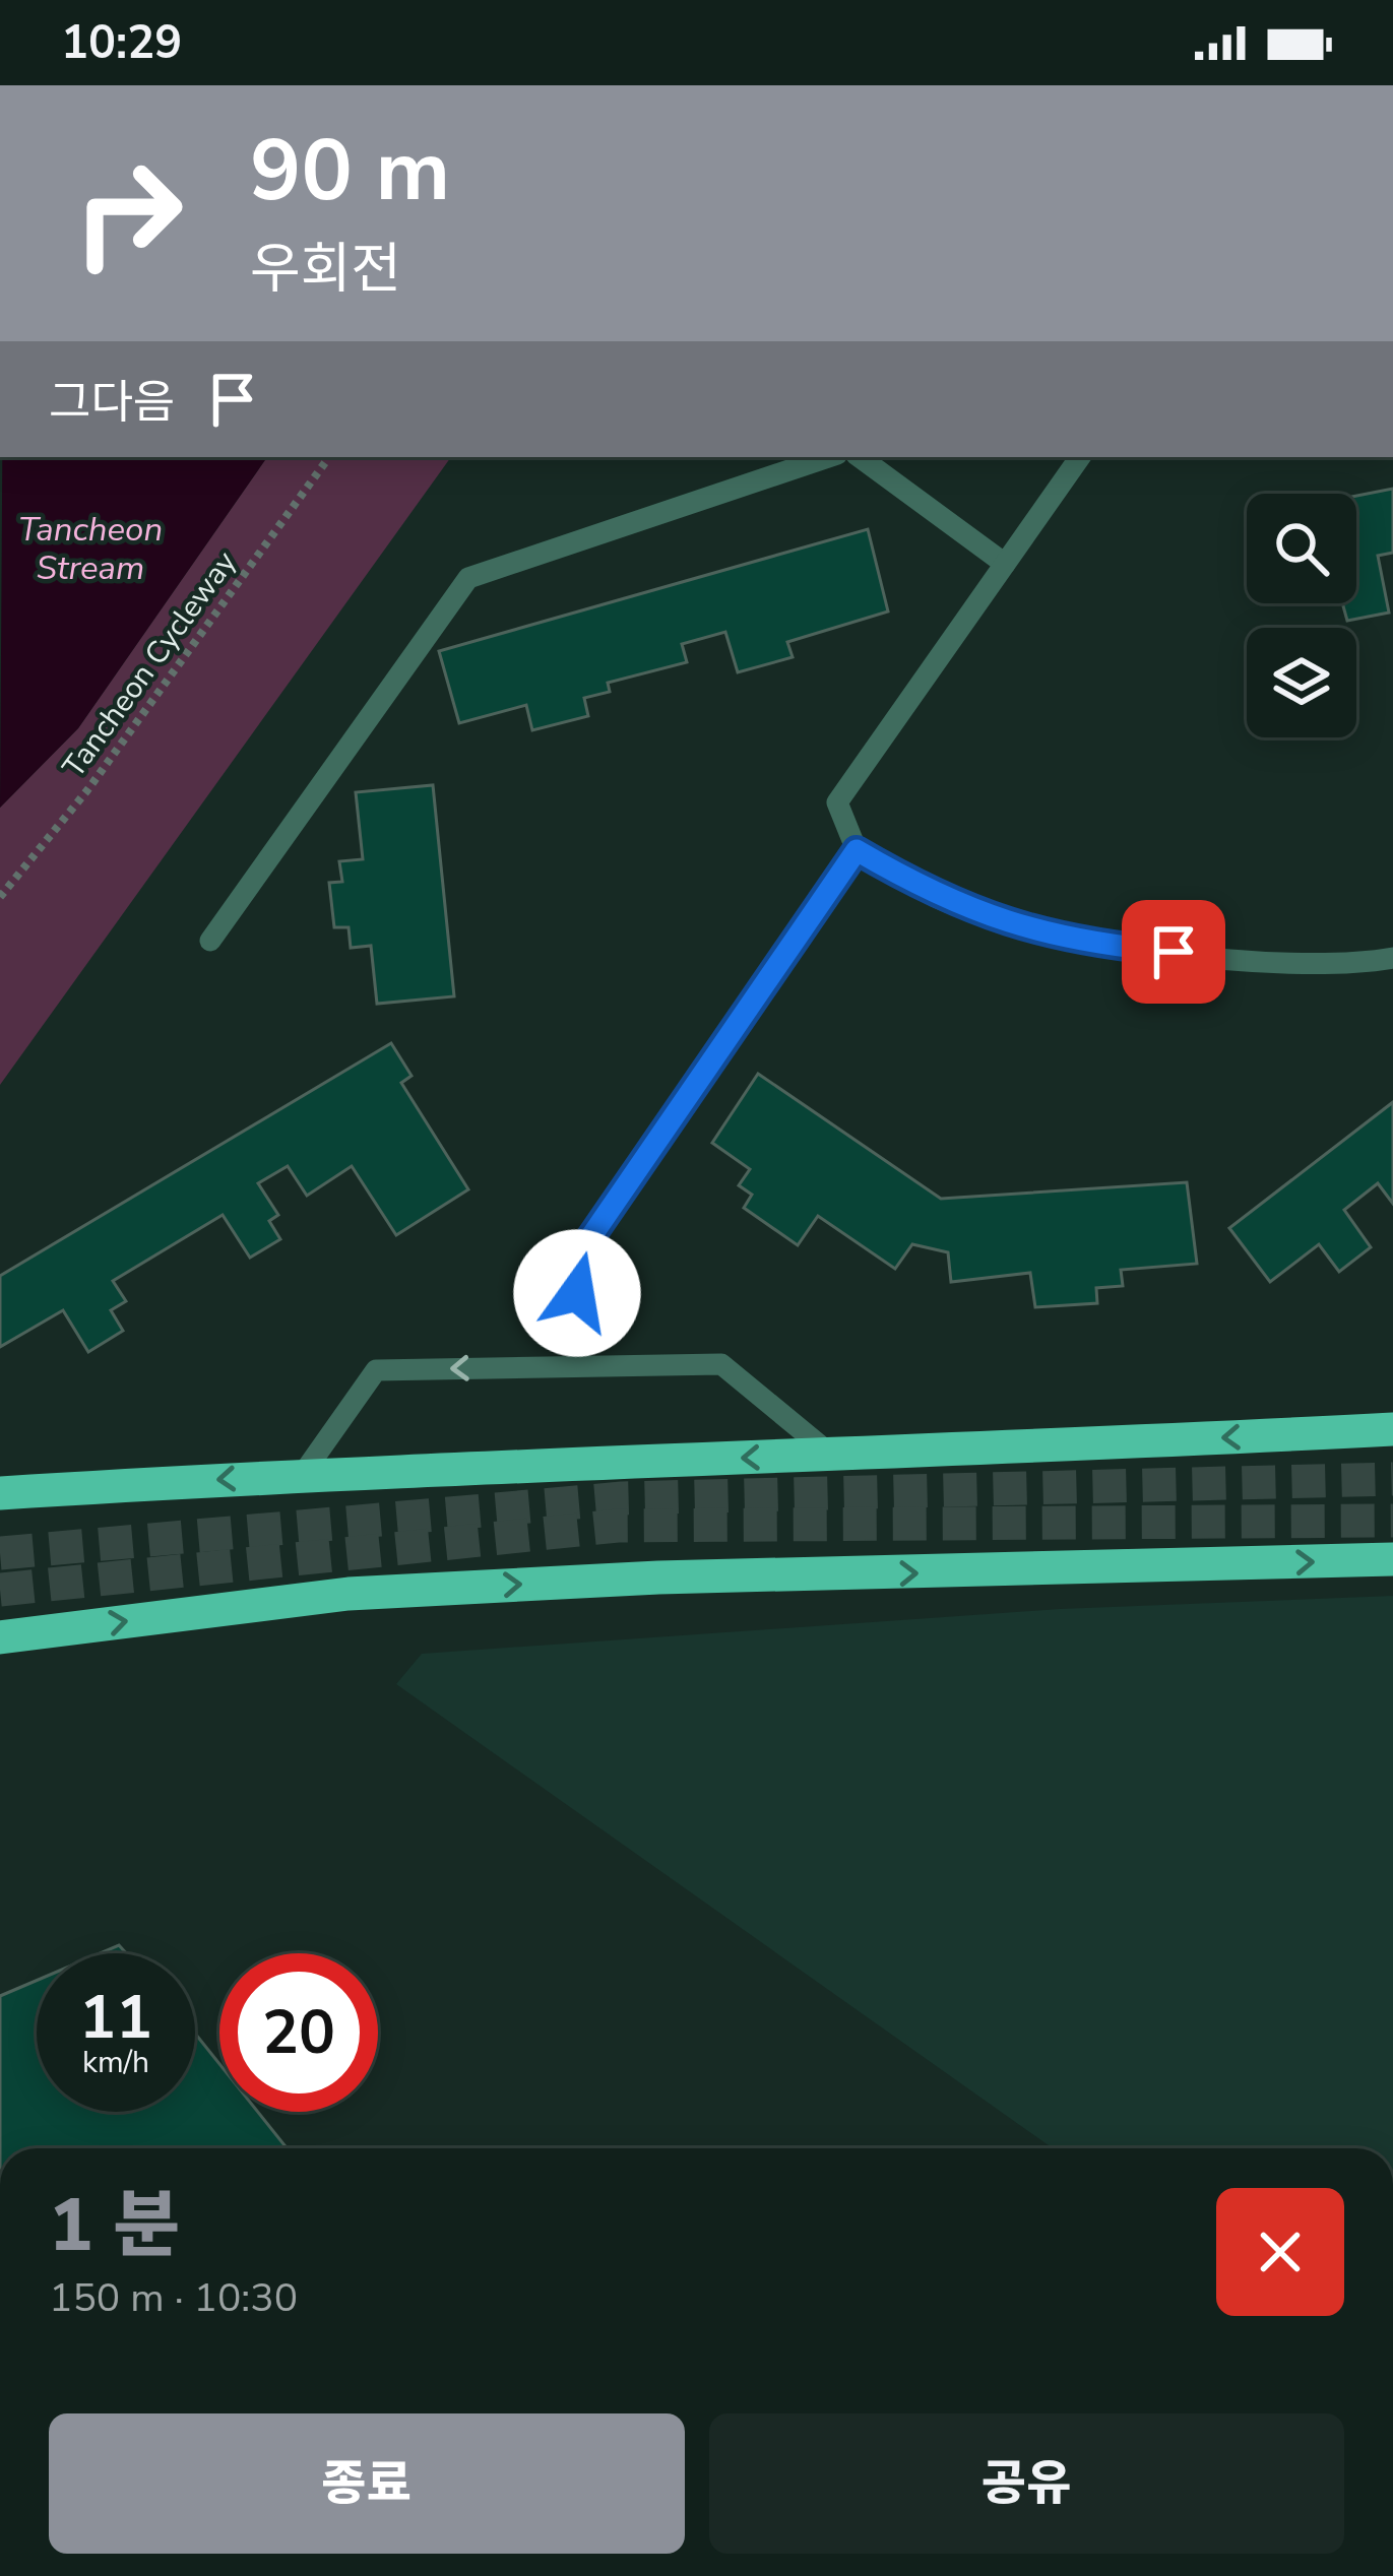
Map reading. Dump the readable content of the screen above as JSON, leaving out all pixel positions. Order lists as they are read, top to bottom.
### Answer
{
  "streets": {
    "path": ["Tancheon Cycleway"]
  },
  "water": ["Tancheon Stream"],
  "page": {
    "status": "10:29",
    "turn": ["90 m", "우회전"],
    "then": "그다음",
    "speed": "11 km/h",
    "limit": "20",
    "heading": ["1 분", "150 m · 10:30"],
    "buttons": ["종료", "공유"]
  }
}
